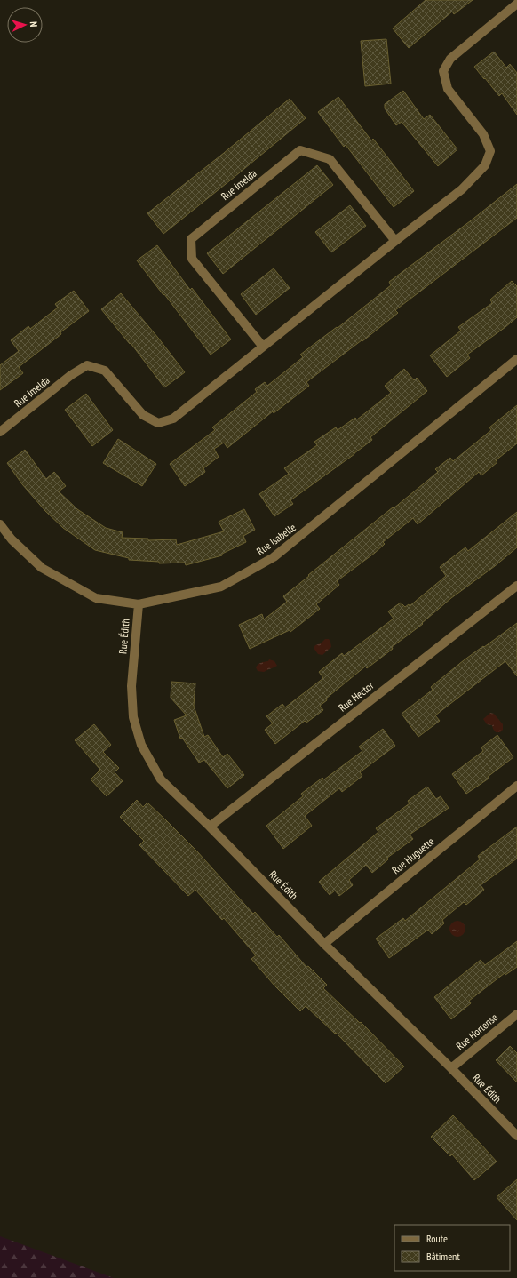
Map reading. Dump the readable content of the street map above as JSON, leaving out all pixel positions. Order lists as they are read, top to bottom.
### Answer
{
  "streets": {
    "street": [
      "Rue Imelda",
      "Rue Isabelle",
      "Rue Édith",
      "Rue Hector",
      "Rue Huguette",
      "Rue Hortense"
    ]
  },
  "crossings": [
    ["Rue Isabelle", "Rue Édith"],
    ["Rue Édith", "Rue Hector"],
    ["Rue Édith", "Rue Huguette"],
    ["Rue Édith", "Rue Hortense"]
  ],
  "legend": ["Route", "Bâtiment"],
  "north": "right"
}
